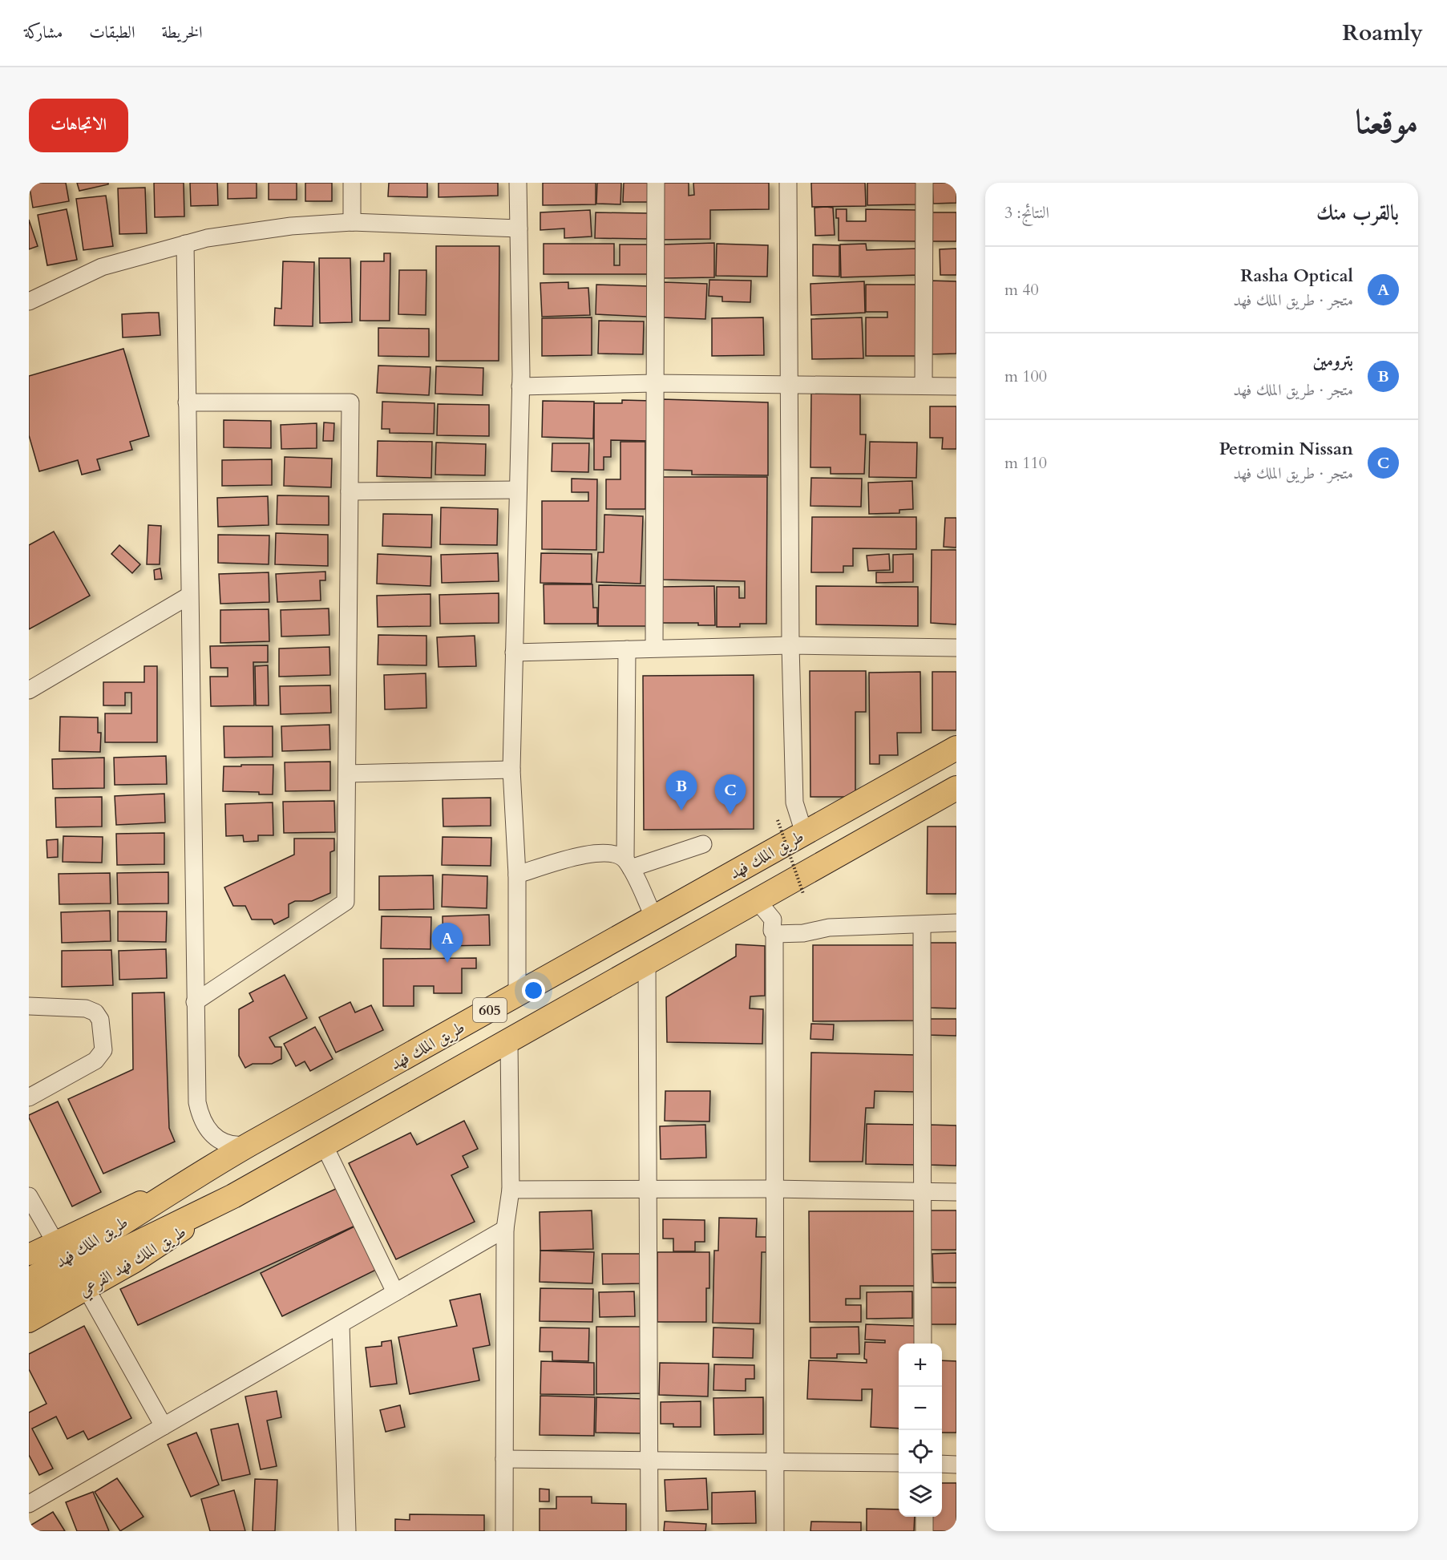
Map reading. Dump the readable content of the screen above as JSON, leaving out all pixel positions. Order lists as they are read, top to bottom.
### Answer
{
  "streets": {
    "highway": ["طريق الملك فهد", "605"],
    "main road": ["طريق الملك فهد الفرعي"]
  },
  "crossings": [
    ["طريق الملك فهد", "طريق الملك فهد الفرعي"]
  ],
  "page": {
    "header": "Roamly",
    "nav": ["الخريطة", "الطبقات", "مشاركة"],
    "title": "موقعنا",
    "buttons": "الاتجاهات",
    "heading": ["بالقرب منك", "النتائج: 3"],
    "list": [
      {
        "mark": "A",
        "name": "Rasha Optical",
        "note": "متجر · طريق الملك فهد",
        "value": "40 m"
      },
      {
        "mark": "B",
        "name": "بترومين",
        "note": "متجر · طريق الملك فهد",
        "value": "100 m"
      },
      {
        "mark": "C",
        "name": "Petromin Nissan",
        "note": "متجر · طريق الملك فهد",
        "value": "110 m"
      }
    ],
    "pins": ["B", "C", "A"],
    "map_buttons": ["+", "−"]
  }
}
